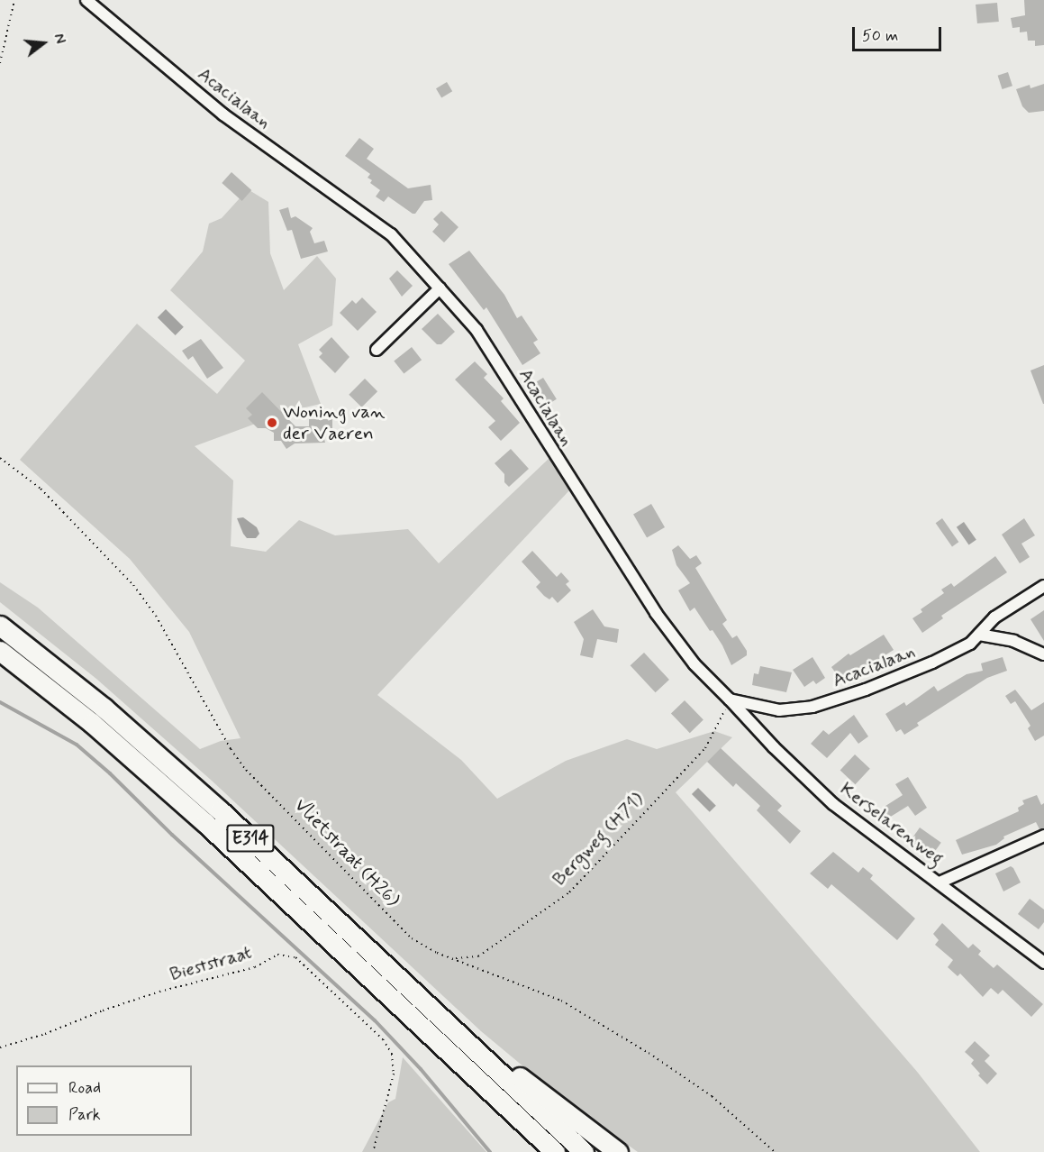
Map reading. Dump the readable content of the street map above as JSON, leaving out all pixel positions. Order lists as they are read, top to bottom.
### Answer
{
  "streets": {
    "highway": ["E314"],
    "street": ["Acacialaan", "Kerselarenweg"],
    "path": ["Bergweg (H71)", "Vlietstraat (H26)", "Bieststraat"]
  },
  "crossings": [
    ["Acacialaan", "Kerselarenweg"],
    ["Acacialaan", "Bergweg (H71)"],
    ["Kerselarenweg", "Bergweg (H71)"],
    ["Bergweg (H71)", "Vlietstraat (H26)"]
  ],
  "places": ["Woning van der Vaeren"],
  "legend": ["Road", "Park"],
  "scale_bar": "50 m",
  "north": "right"
}
